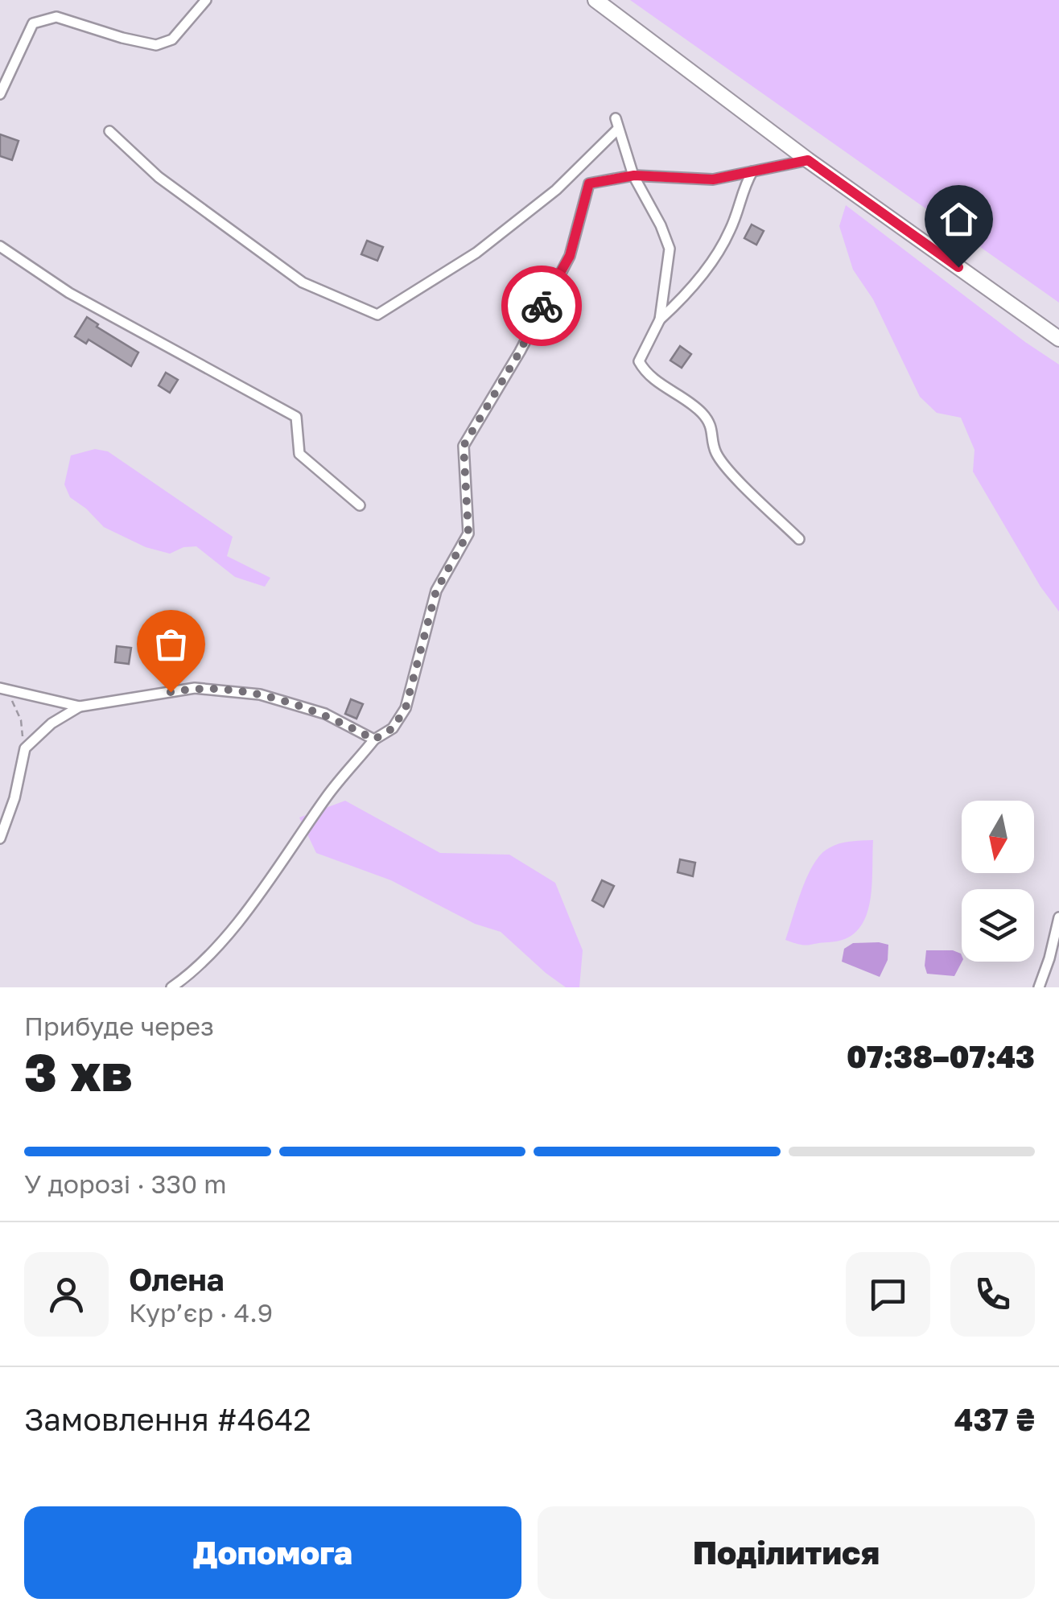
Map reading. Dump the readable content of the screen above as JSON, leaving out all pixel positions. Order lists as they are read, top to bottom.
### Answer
{
  "north": "bottom",
  "page": {
    "heading": ["3 хв", "Прибуде через", "07:38–07:43"],
    "panel": [
      "Олена",
      "Кур’єр · 4.9",
      "Замовлення #4642",
      "437 ₴"
    ],
    "bar": "У дорозі · 330 m",
    "buttons": ["Допомога", "Поділитися"]
  }
}
